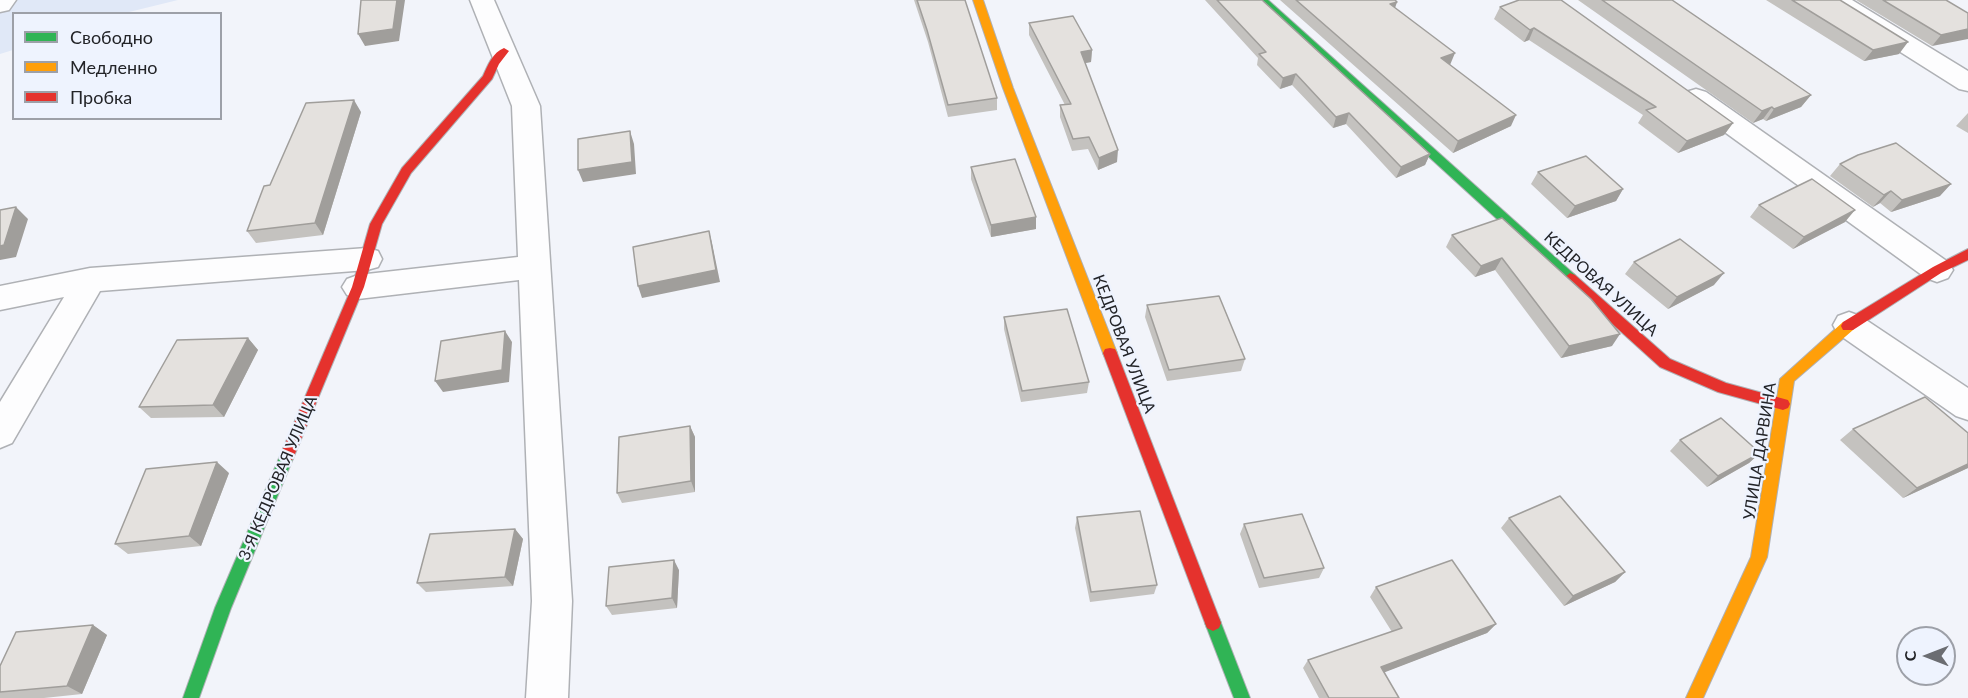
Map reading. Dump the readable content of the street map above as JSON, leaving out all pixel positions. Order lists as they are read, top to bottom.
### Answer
{
  "streets": {
    "street": ["КЕДРОВАЯ УЛИЦА", "УЛИЦА ДАРВИНА", "3-Я КЕДРОВАЯ УЛИЦА"]
  },
  "crossings": [
    ["КЕДРОВАЯ УЛИЦА", "УЛИЦА ДАРВИНА"]
  ],
  "legend": ["Свободно", "Медленно", "Пробка"],
  "north": "left"
}
